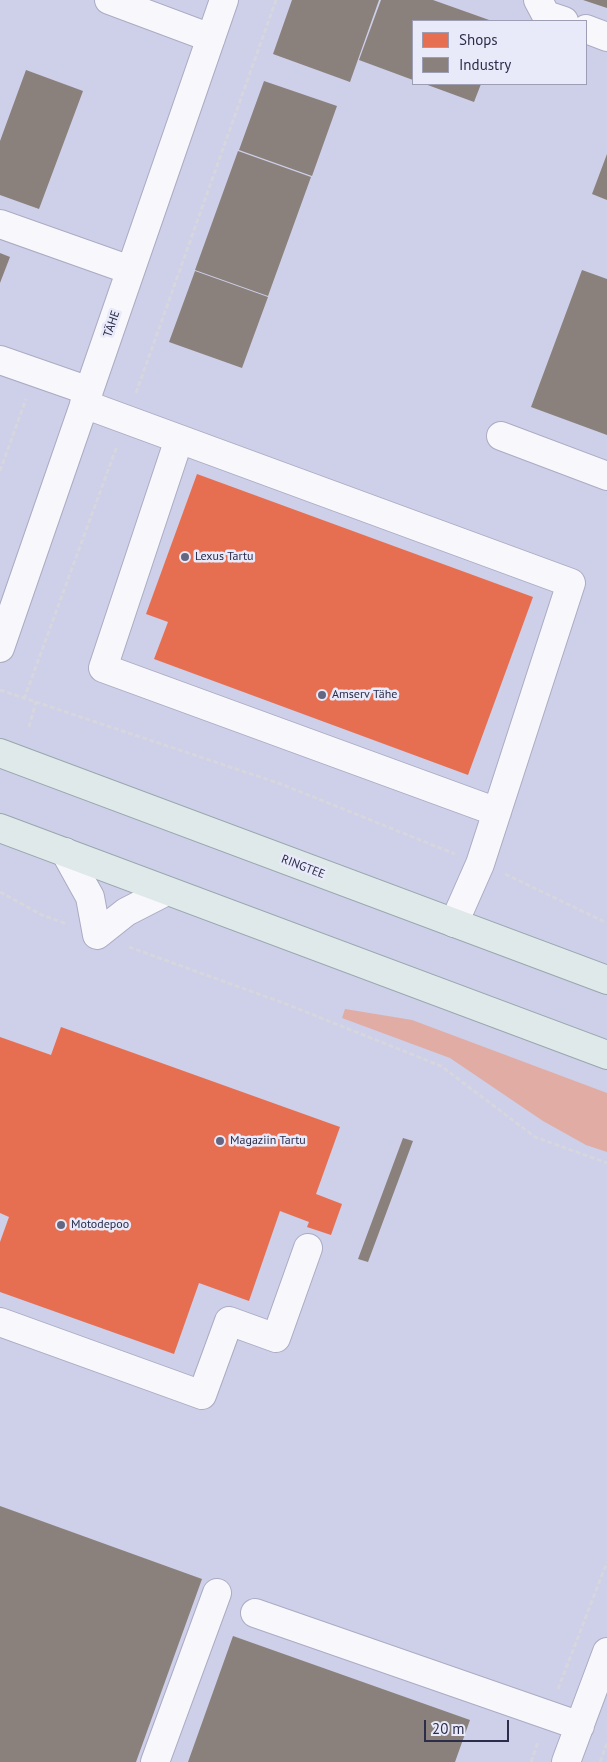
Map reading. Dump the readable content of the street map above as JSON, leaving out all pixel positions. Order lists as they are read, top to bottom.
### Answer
{
  "streets": {
    "main road": ["RINGTEE"],
    "street": ["TÄHE"]
  },
  "places": [
    "Lexus Tartu",
    "Amserv Tähe",
    "Magaziin Tartu",
    "Motodepoo"
  ],
  "legend": ["Shops", "Industry"],
  "scale_bar": "20 m"
}
